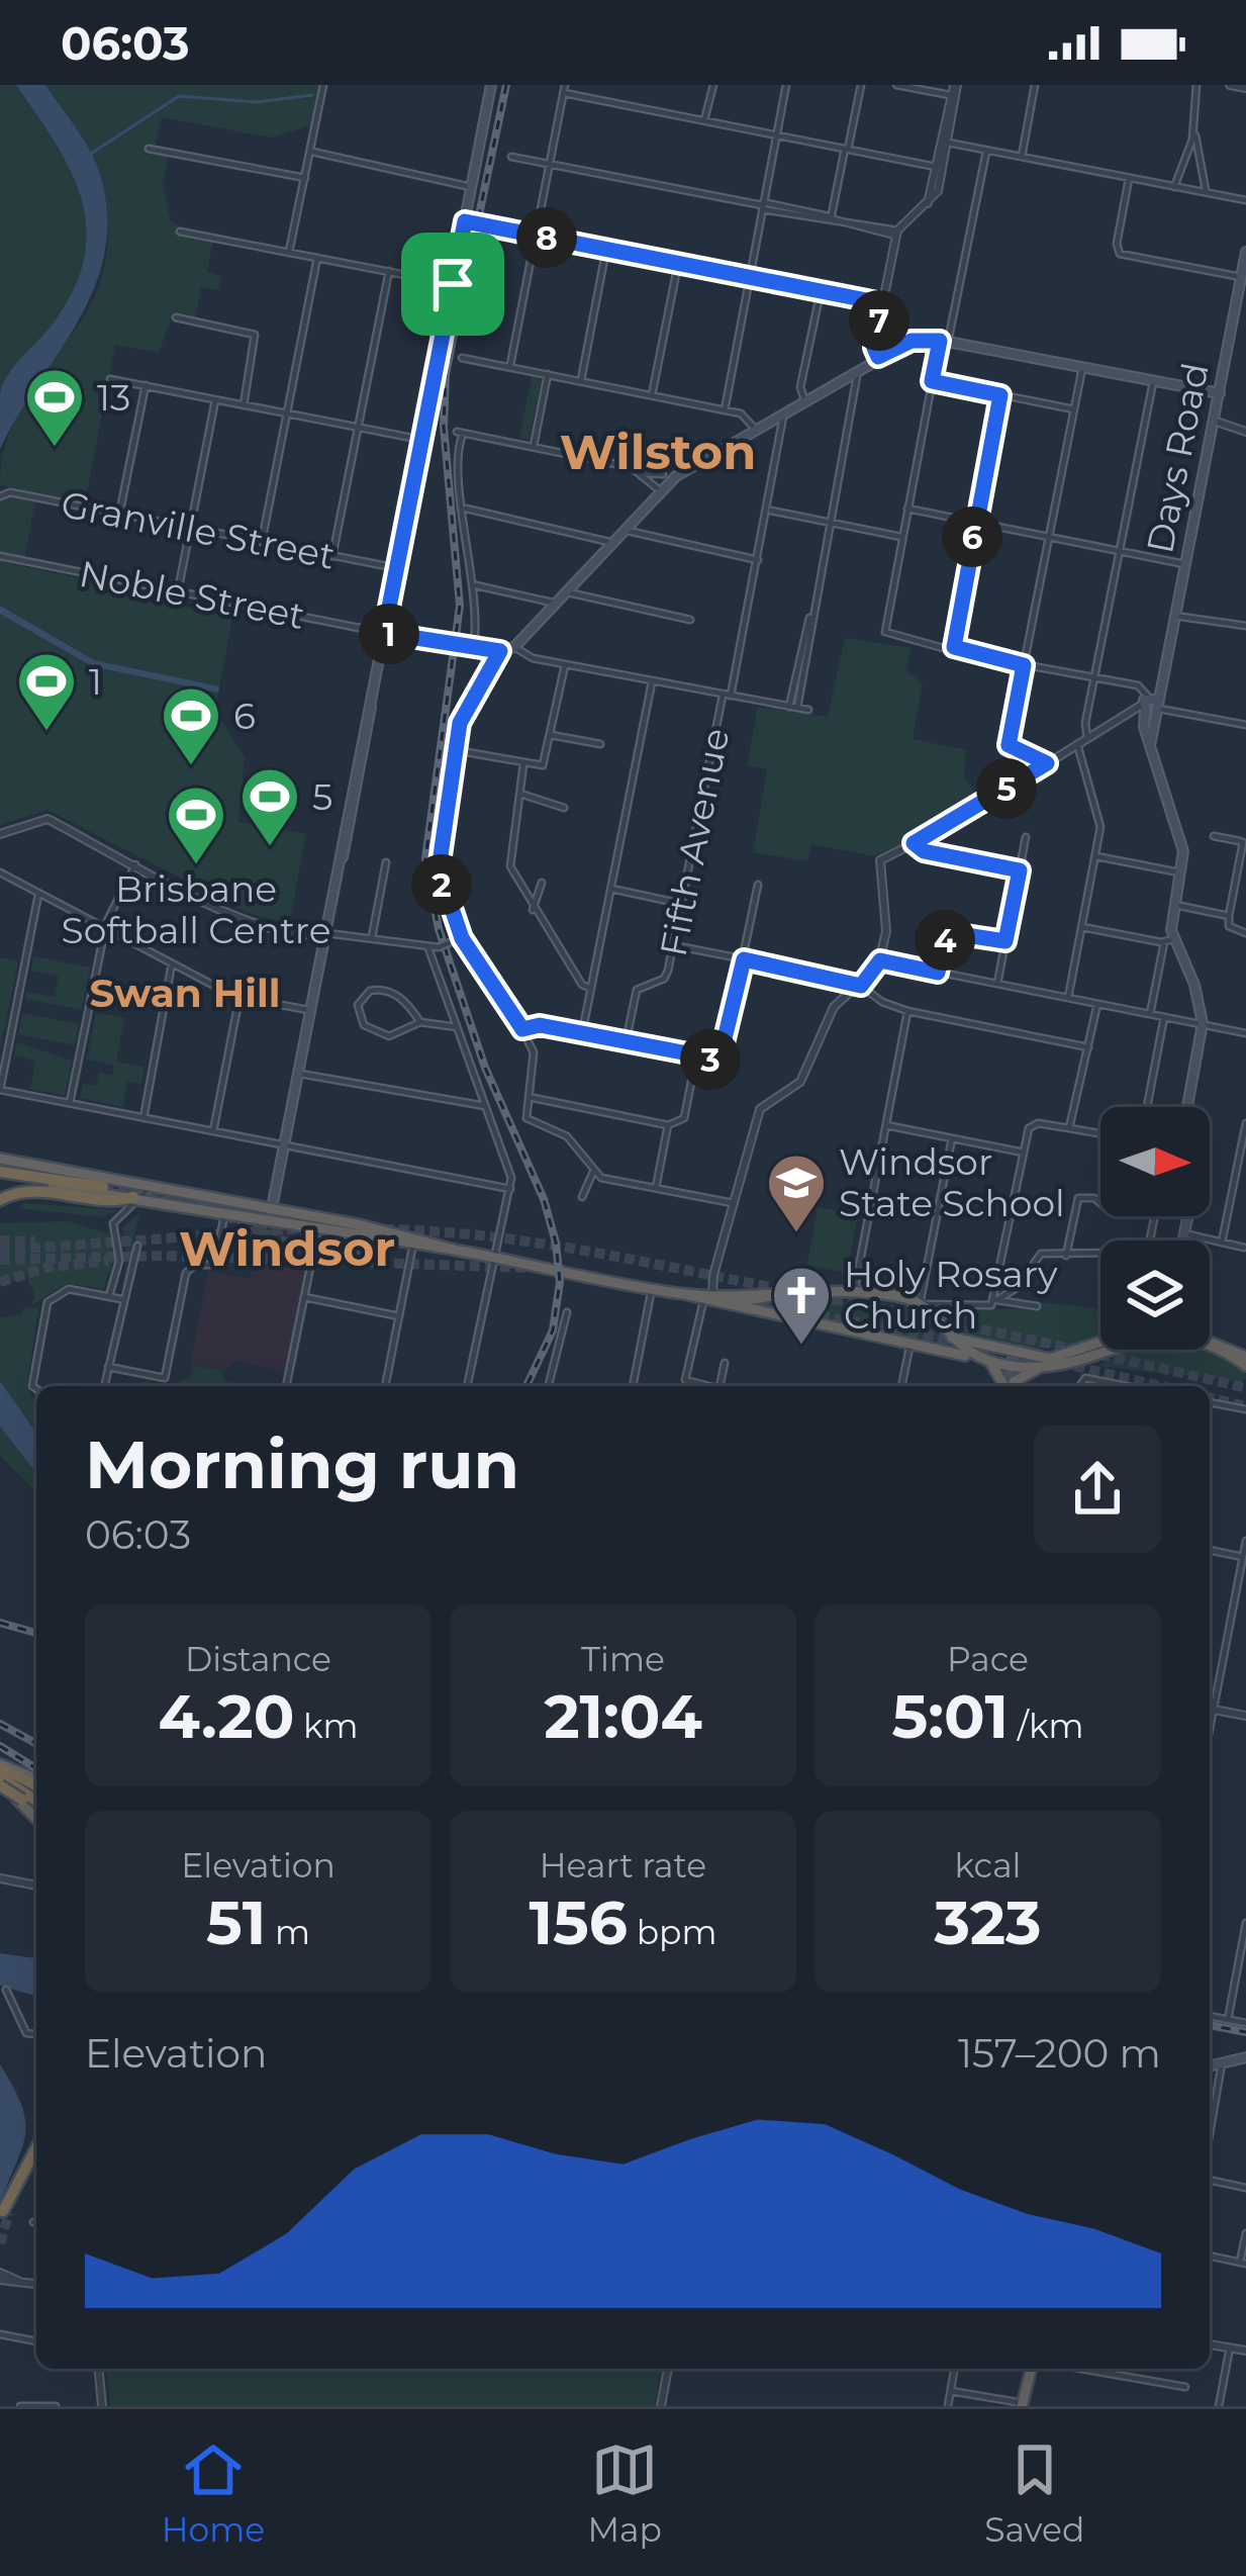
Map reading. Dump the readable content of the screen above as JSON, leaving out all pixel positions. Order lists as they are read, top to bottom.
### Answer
{
  "streets": {
    "main road": ["Days Road"],
    "street": ["Granville Street", "Noble Street", "Fifth Avenue"]
  },
  "districts": ["Wilston", "Swan Hill", "Windsor"],
  "places": {
    "sports": [
      "13",
      "1",
      "6",
      "5",
      "Brisbane Softball Centre"
    ],
    "school or university": ["Windsor State School"],
    "church": ["Holy Rosary Church"]
  },
  "north": "right",
  "page": {
    "status": "06:03",
    "pins": [
      "8",
      "7",
      "6",
      "1",
      "5",
      "2",
      "4",
      "3"
    ],
    "heading": ["Morning run", "06:03"],
    "stats": [
      ["Distance", "4.20 km"],
      ["Time", "21:04"],
      ["Pace", "5:01 /km"],
      ["Elevation", "51 m"],
      ["Heart rate", "156 bpm"],
      ["kcal", "323"]
    ],
    "chart": ["Elevation", "157–200 m"],
    "tabs": ["Home", "Map", "Saved"]
  }
}
